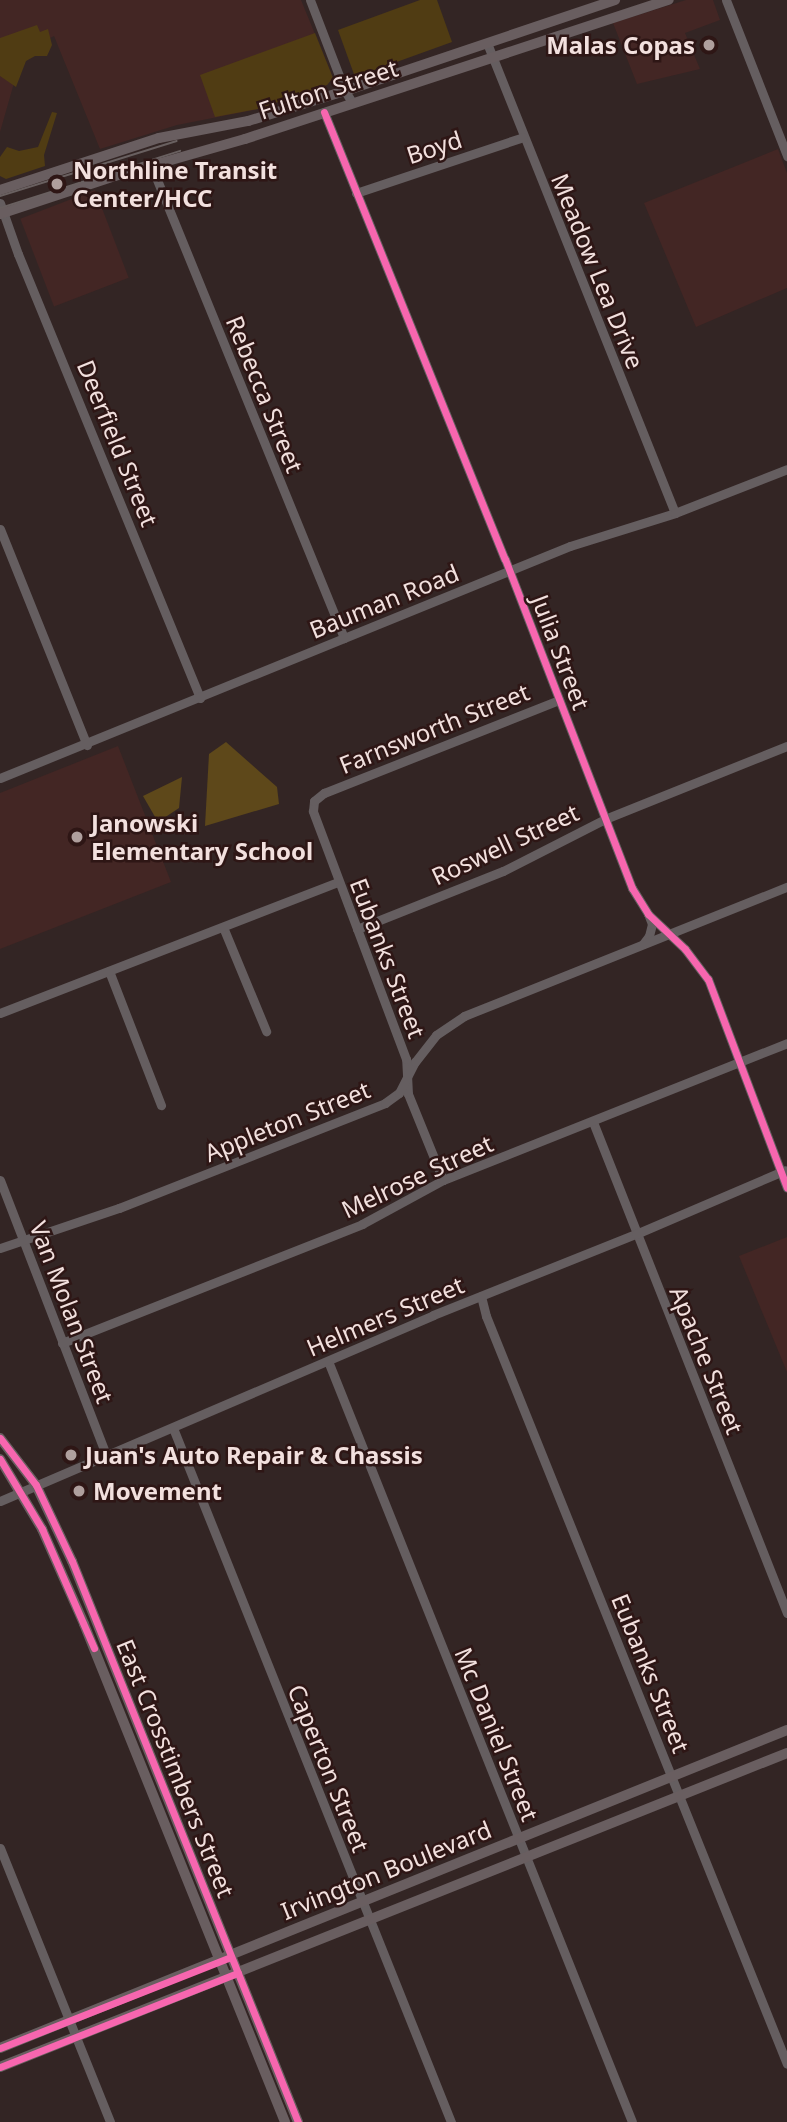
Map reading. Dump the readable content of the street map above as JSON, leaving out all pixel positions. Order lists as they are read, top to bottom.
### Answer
{
  "streets": {
    "main road": ["Fulton Street", "East Crosstimbers Street", "Irvington Boulevard"],
    "street": [
      "Boyd",
      "Meadow Lea Drive",
      "Rebecca Street",
      "Deerfield Street",
      "Bauman Road",
      "Julia Street",
      "Farnsworth Street",
      "Roswell Street",
      "Eubanks Street",
      "Appleton Street",
      "Melrose Street",
      "Van Molan Street",
      "Helmers Street",
      "Apache Street",
      "Mc Daniel Street",
      "Caperton Street"
    ]
  },
  "crossings": [
    ["Fulton Street", "Meadow Lea Drive"],
    ["Fulton Street", "Rebecca Street"],
    ["Fulton Street", "Deerfield Street"],
    ["Fulton Street", "Julia Street"],
    ["Boyd", "Meadow Lea Drive"],
    ["Boyd", "Julia Street"],
    ["Meadow Lea Drive", "Bauman Road"],
    ["Rebecca Street", "Bauman Road"],
    ["Deerfield Street", "Bauman Road"],
    ["Bauman Road", "Julia Street"],
    ["Julia Street", "Farnsworth Street"],
    ["Julia Street", "Roswell Street"],
    ["Julia Street", "Appleton Street"],
    ["Julia Street", "Melrose Street"],
    ["Julia Street", "Helmers Street"],
    ["Farnsworth Street", "Eubanks Street"],
    ["Roswell Street", "Eubanks Street"],
    ["Eubanks Street", "Appleton Street"],
    ["Eubanks Street", "Helmers Street"],
    ["Eubanks Street", "Irvington Boulevard"],
    ["Appleton Street", "Van Molan Street"],
    ["Melrose Street", "Van Molan Street"],
    ["Melrose Street", "Apache Street"],
    ["Van Molan Street", "Helmers Street"],
    ["Helmers Street", "Apache Street"],
    ["Helmers Street", "Mc Daniel Street"],
    ["Helmers Street", "East Crosstimbers Street"],
    ["Helmers Street", "Caperton Street"],
    ["Mc Daniel Street", "Irvington Boulevard"],
    ["East Crosstimbers Street", "Irvington Boulevard"],
    ["Caperton Street", "Irvington Boulevard"]
  ],
  "places": [
    "Malas Copas",
    "Northline Transit Center/HCC",
    "Janowski Elementary School",
    "Juan's Auto Repair & Chassis",
    "Movement"
  ]
}
